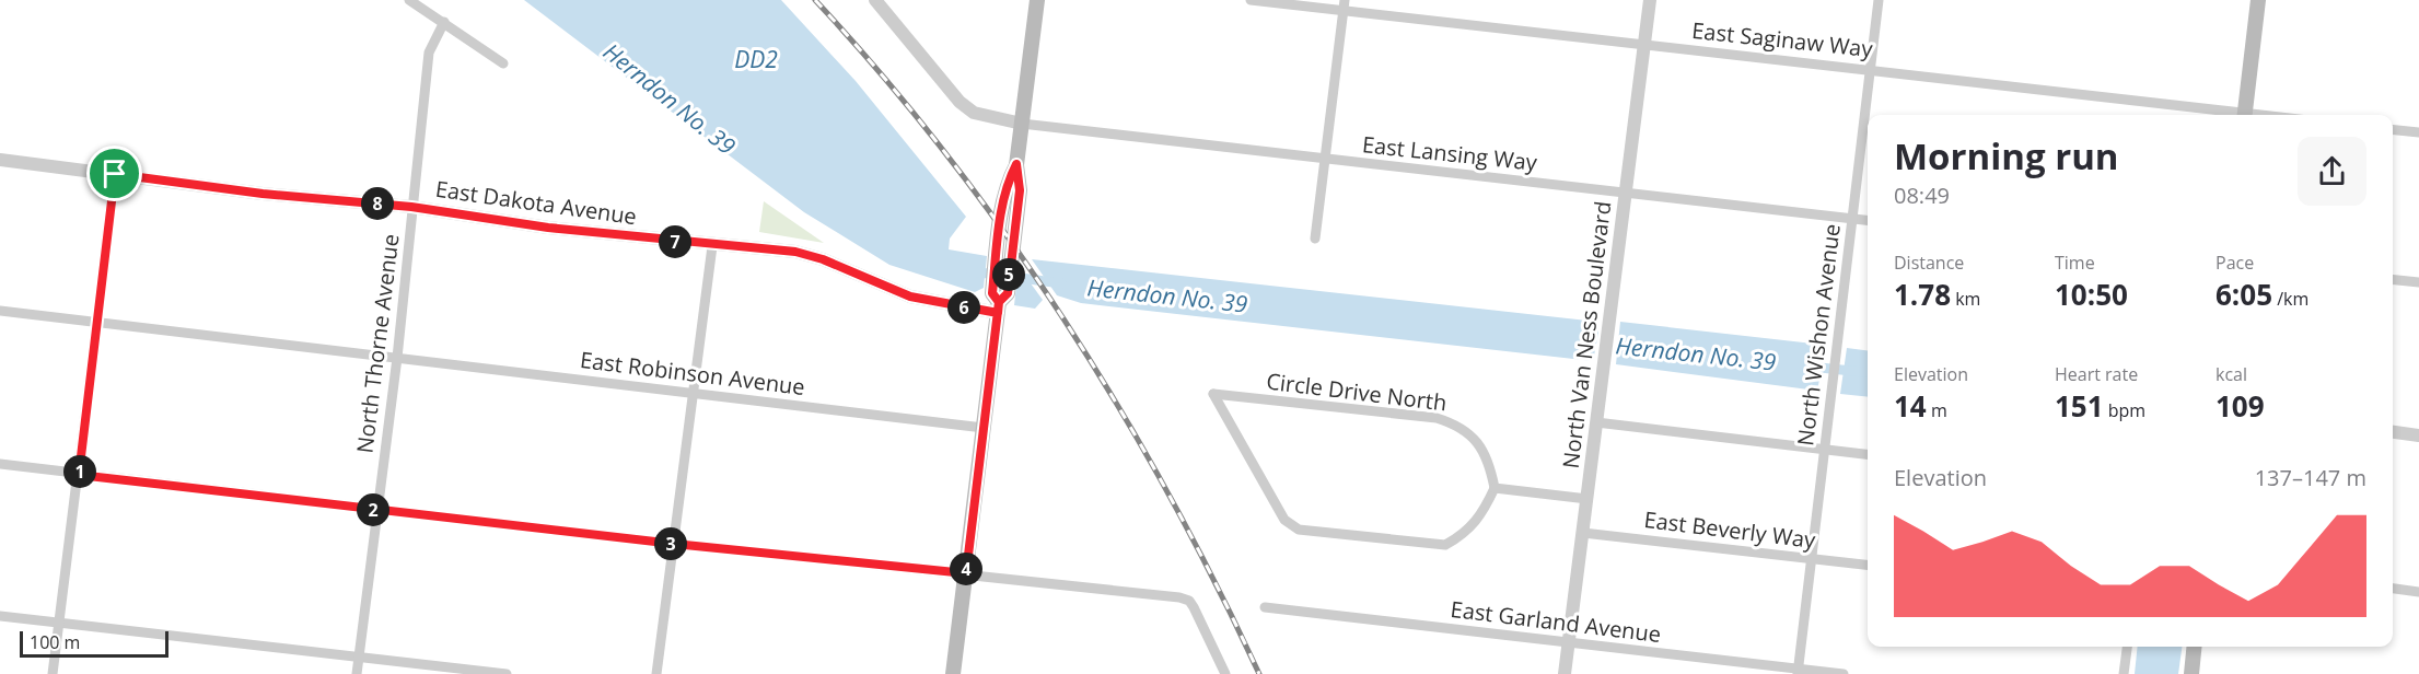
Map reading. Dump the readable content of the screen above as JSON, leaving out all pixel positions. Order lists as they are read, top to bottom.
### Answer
{
  "streets": {
    "street": [
      "East Saginaw Way",
      "East Lansing Way",
      "East Dakota Avenue",
      "North Van Ness Boulevard",
      "North Wishon Avenue",
      "North Thorne Avenue",
      "East Robinson Avenue",
      "Circle Drive North",
      "East Beverly Way",
      "East Garland Avenue"
    ]
  },
  "crossings": [
    ["East Saginaw Way", "North Van Ness Boulevard"],
    ["East Saginaw Way", "North Wishon Avenue"],
    ["East Lansing Way", "North Van Ness Boulevard"],
    ["East Lansing Way", "North Wishon Avenue"],
    ["East Dakota Avenue", "North Thorne Avenue"],
    ["North Van Ness Boulevard", "East Beverly Way"],
    ["North Van Ness Boulevard", "East Garland Avenue"],
    ["North Wishon Avenue", "East Beverly Way"],
    ["North Wishon Avenue", "East Garland Avenue"],
    ["North Thorne Avenue", "East Robinson Avenue"]
  ],
  "water": ["DD2", "Herndon No. 39"],
  "scale_bar": "100 m",
  "page": {
    "heading": ["Morning run", "08:49"],
    "pins": [
      "8",
      "7",
      "5",
      "6",
      "1",
      "2",
      "3",
      "4"
    ],
    "stats": [
      ["Distance", "1.78 km"],
      ["Time", "10:50"],
      ["Pace", "6:05 /km"],
      ["Elevation", "14 m"],
      ["Heart rate", "151 bpm"],
      ["kcal", "109"]
    ],
    "chart": ["Elevation", "137–147 m"],
    "scale": "100 m"
  }
}
